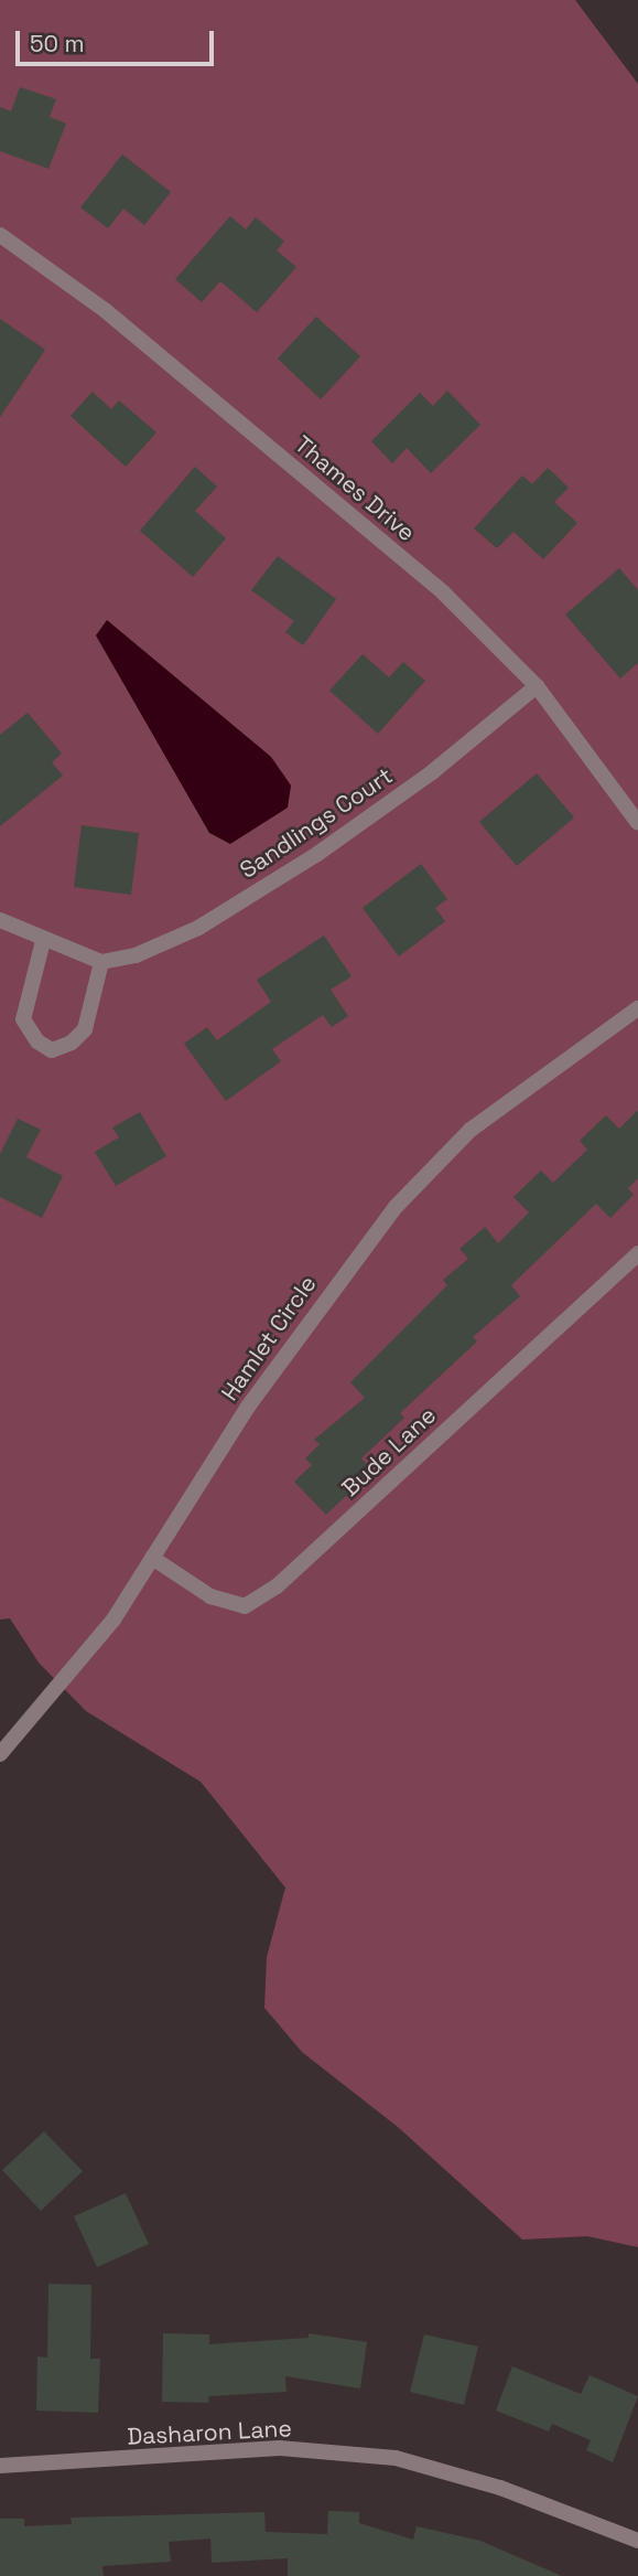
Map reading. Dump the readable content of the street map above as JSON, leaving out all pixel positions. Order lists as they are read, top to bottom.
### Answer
{
  "streets": {
    "street": [
      "Thames Drive",
      "Sandlings Court",
      "Hamlet Circle",
      "Bude Lane",
      "Dasharon Lane"
    ]
  },
  "crossings": [
    ["Thames Drive", "Sandlings Court"],
    ["Hamlet Circle", "Bude Lane"]
  ],
  "scale_bar": "50 m"
}
